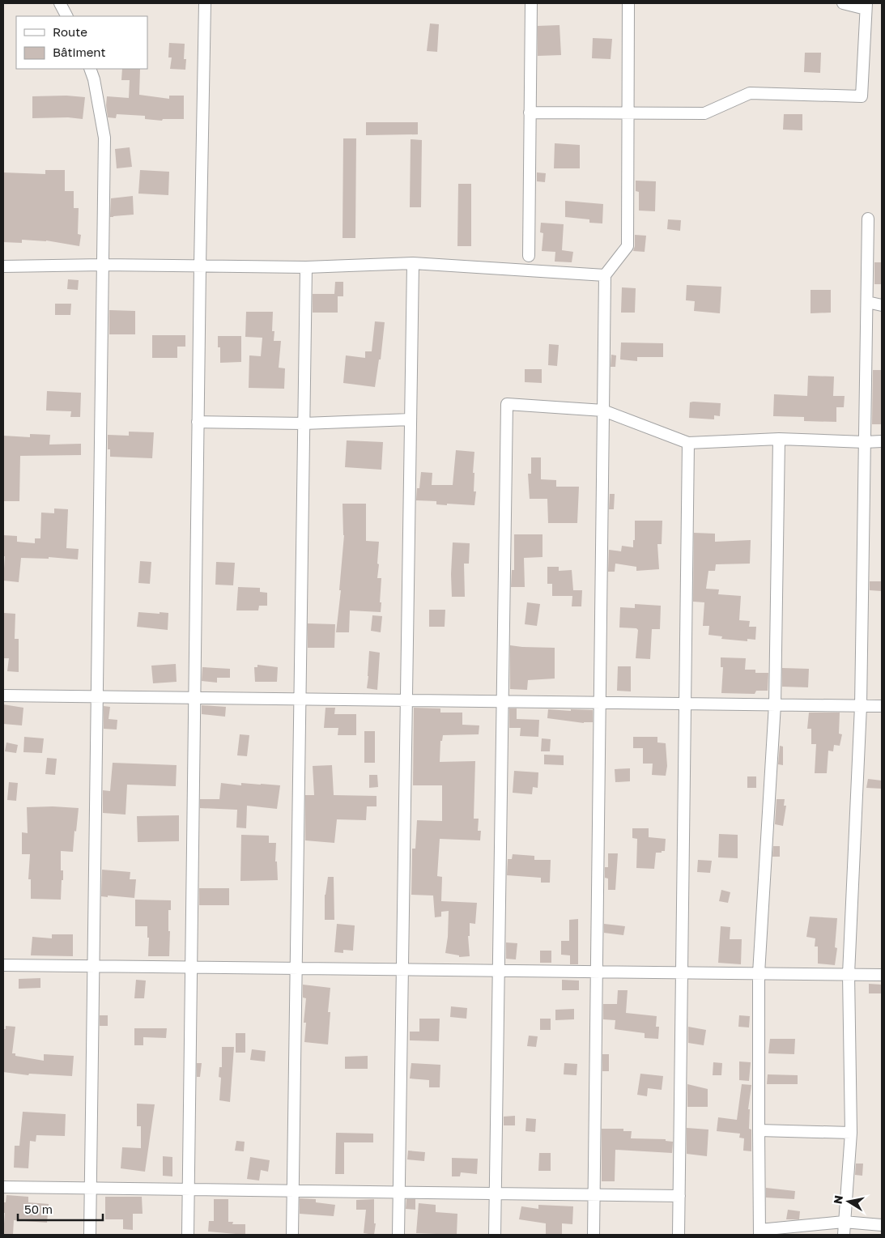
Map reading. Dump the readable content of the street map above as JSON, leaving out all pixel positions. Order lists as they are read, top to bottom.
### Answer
{
  "legend": ["Route", "Bâtiment"],
  "scale_bar": "50 m",
  "north": "left"
}
